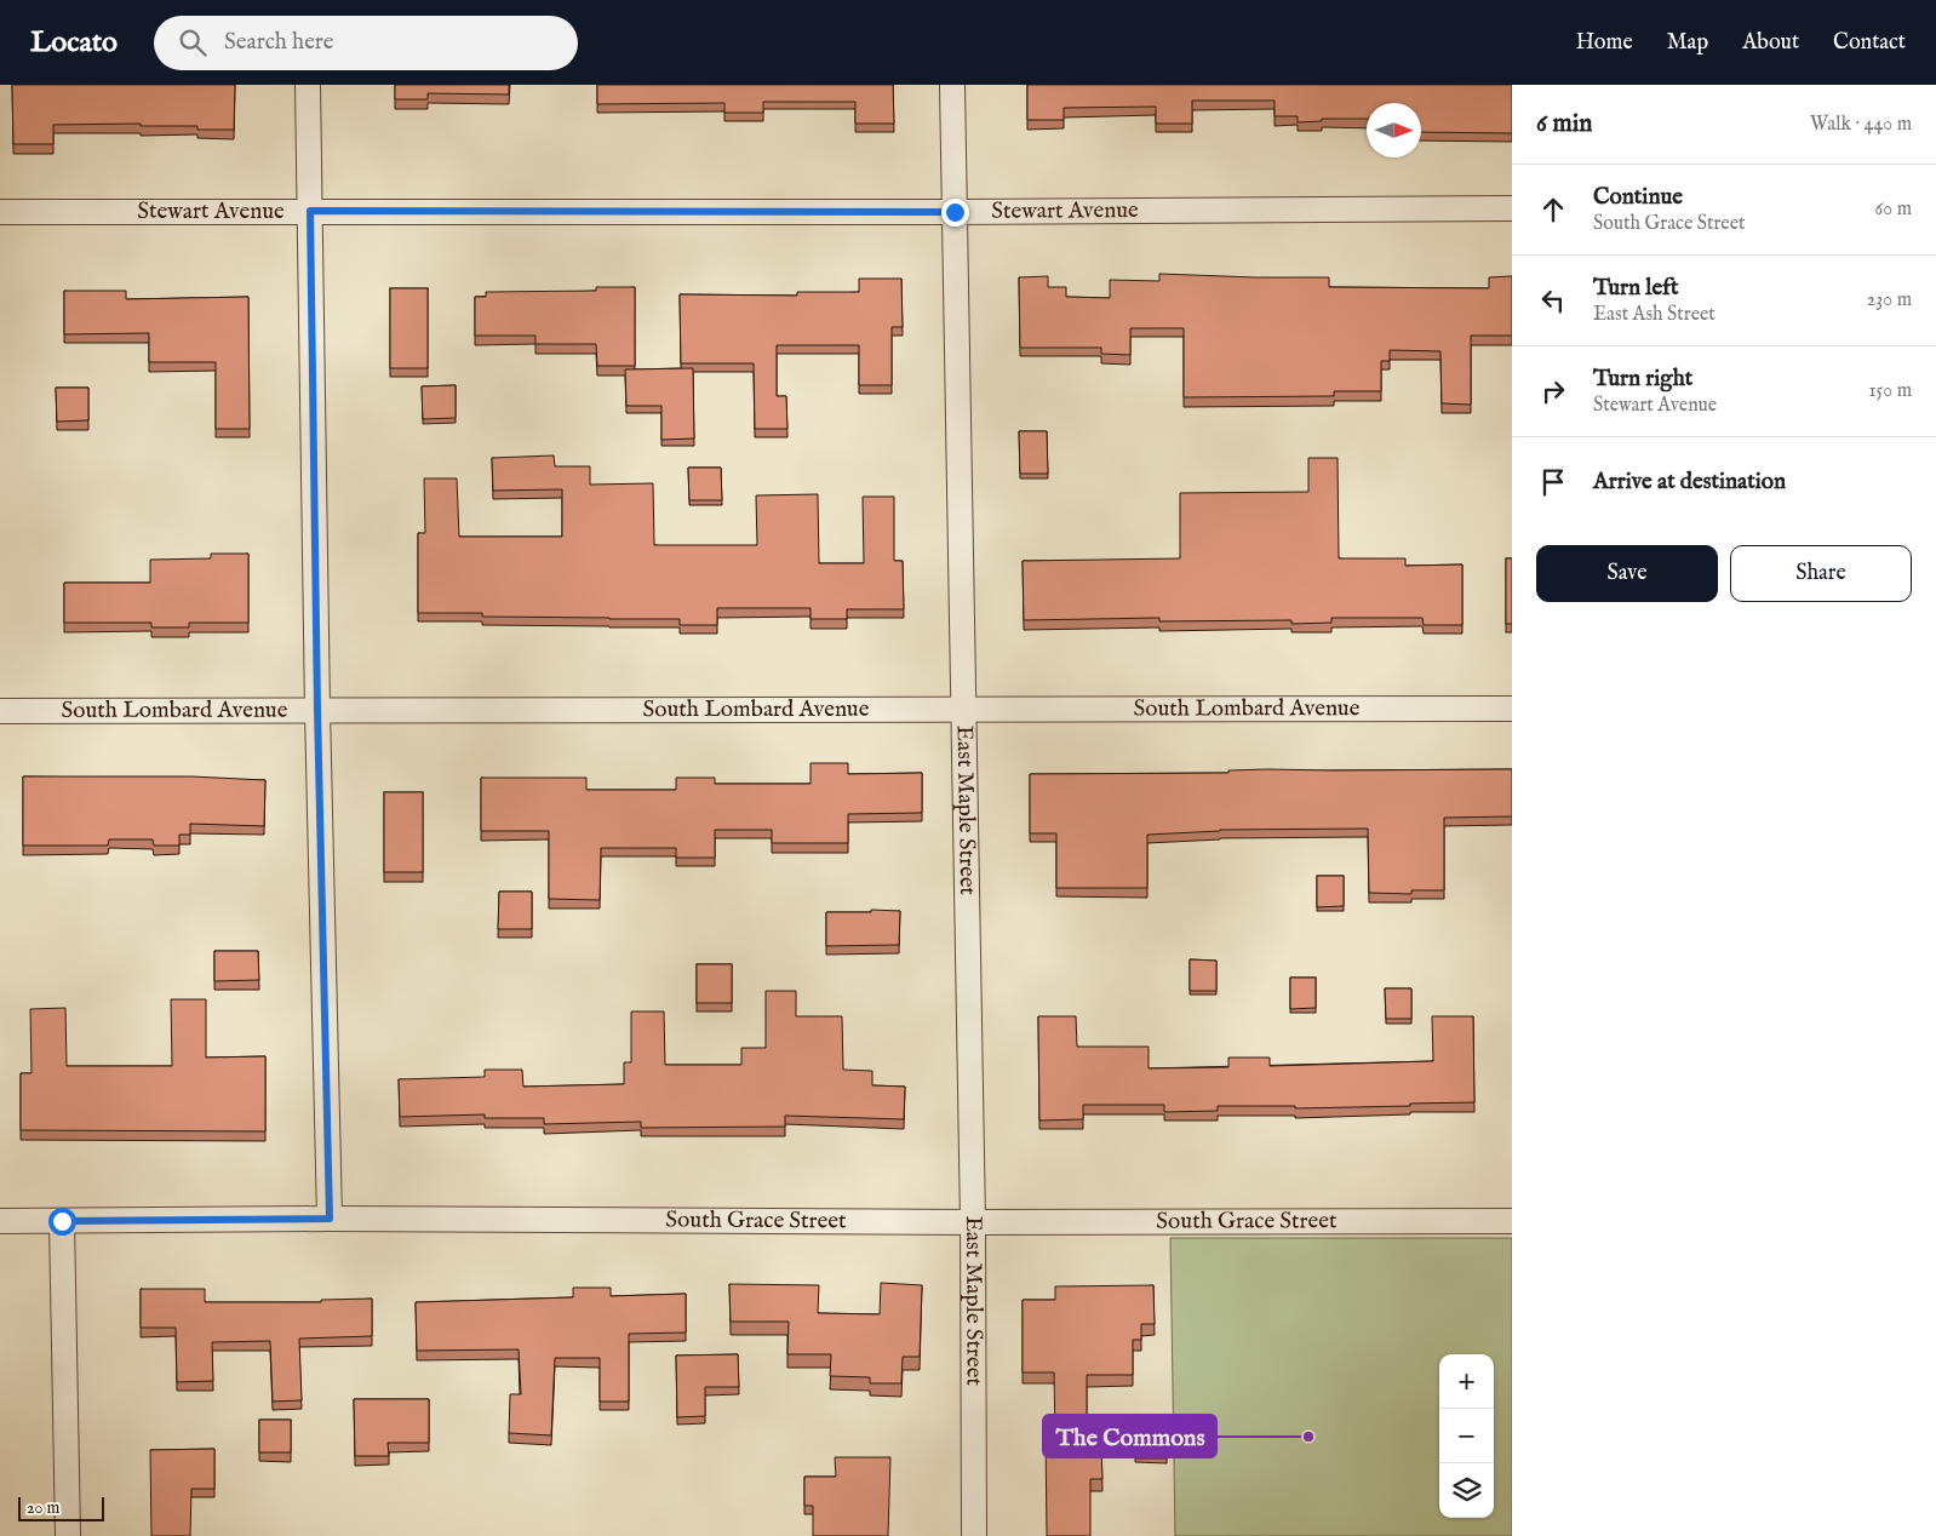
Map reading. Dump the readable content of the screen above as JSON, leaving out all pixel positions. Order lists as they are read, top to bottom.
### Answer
{
  "streets": {
    "street": [
      "Stewart Avenue",
      "South Lombard Avenue",
      "East Maple Street",
      "South Grace Street"
    ]
  },
  "crossings": [
    ["Stewart Avenue", "East Maple Street"],
    ["South Lombard Avenue", "East Maple Street"],
    ["East Maple Street", "South Grace Street"]
  ],
  "places": ["The Commons"],
  "scale_bar": "20 m",
  "north": "right",
  "page": {
    "header": "Locato",
    "search": "Search here",
    "nav": [
      "Home",
      "Map",
      "About",
      "Contact"
    ],
    "heading": ["6 min", "Walk · 440 m"],
    "list": [
      ["Continue", "South Grace Street", "60 m"],
      ["Turn left", "East Ash Street", "230 m"],
      ["Turn right", "Stewart Avenue", "150 m"],
      "Arrive at destination"
    ],
    "buttons": ["Save", "Share"],
    "map_buttons": ["+", "−"],
    "scale": "20 m"
  }
}
